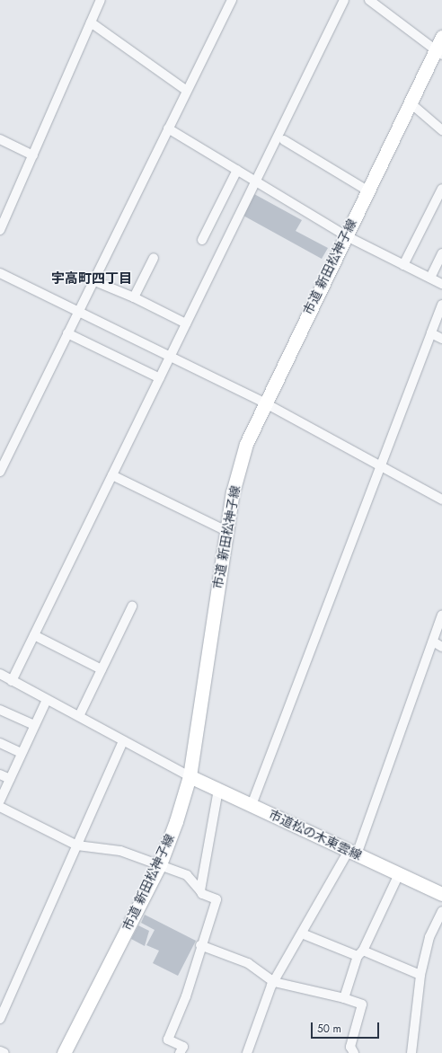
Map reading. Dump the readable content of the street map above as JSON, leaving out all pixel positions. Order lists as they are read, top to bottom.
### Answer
{
  "streets": {
    "street": ["市道 新田松神子線", "市道松の木東雲線"]
  },
  "crossings": [
    ["市道 新田松神子線", "市道松の木東雲線"]
  ],
  "districts": ["宇高町四丁目"],
  "scale_bar": "50 m"
}
